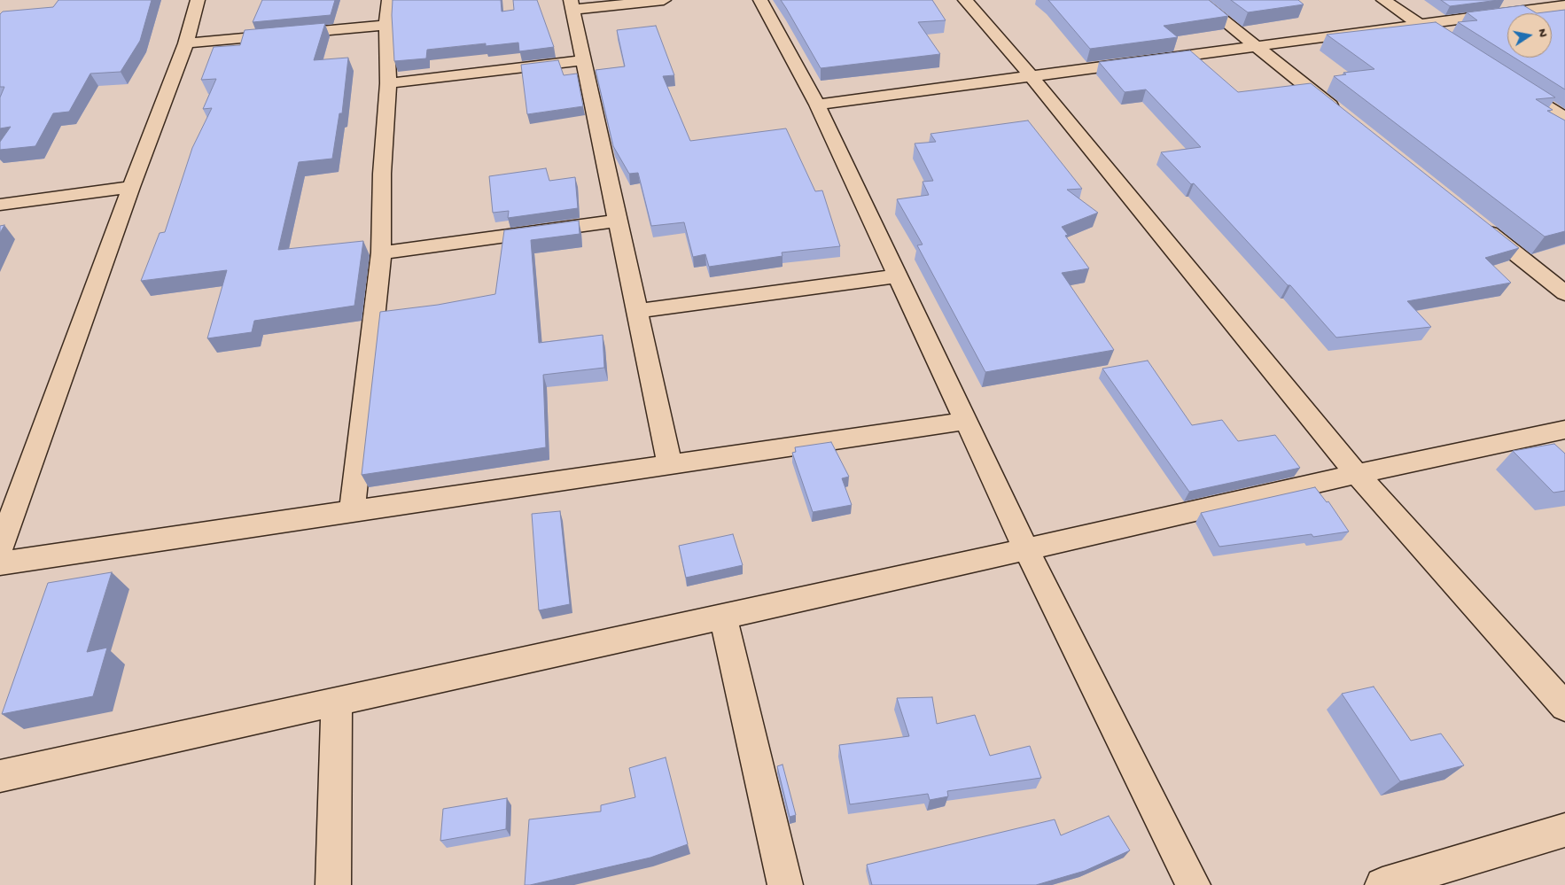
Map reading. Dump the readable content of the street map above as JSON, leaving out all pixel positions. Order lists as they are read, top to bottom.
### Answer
{
  "north": "right"
}
